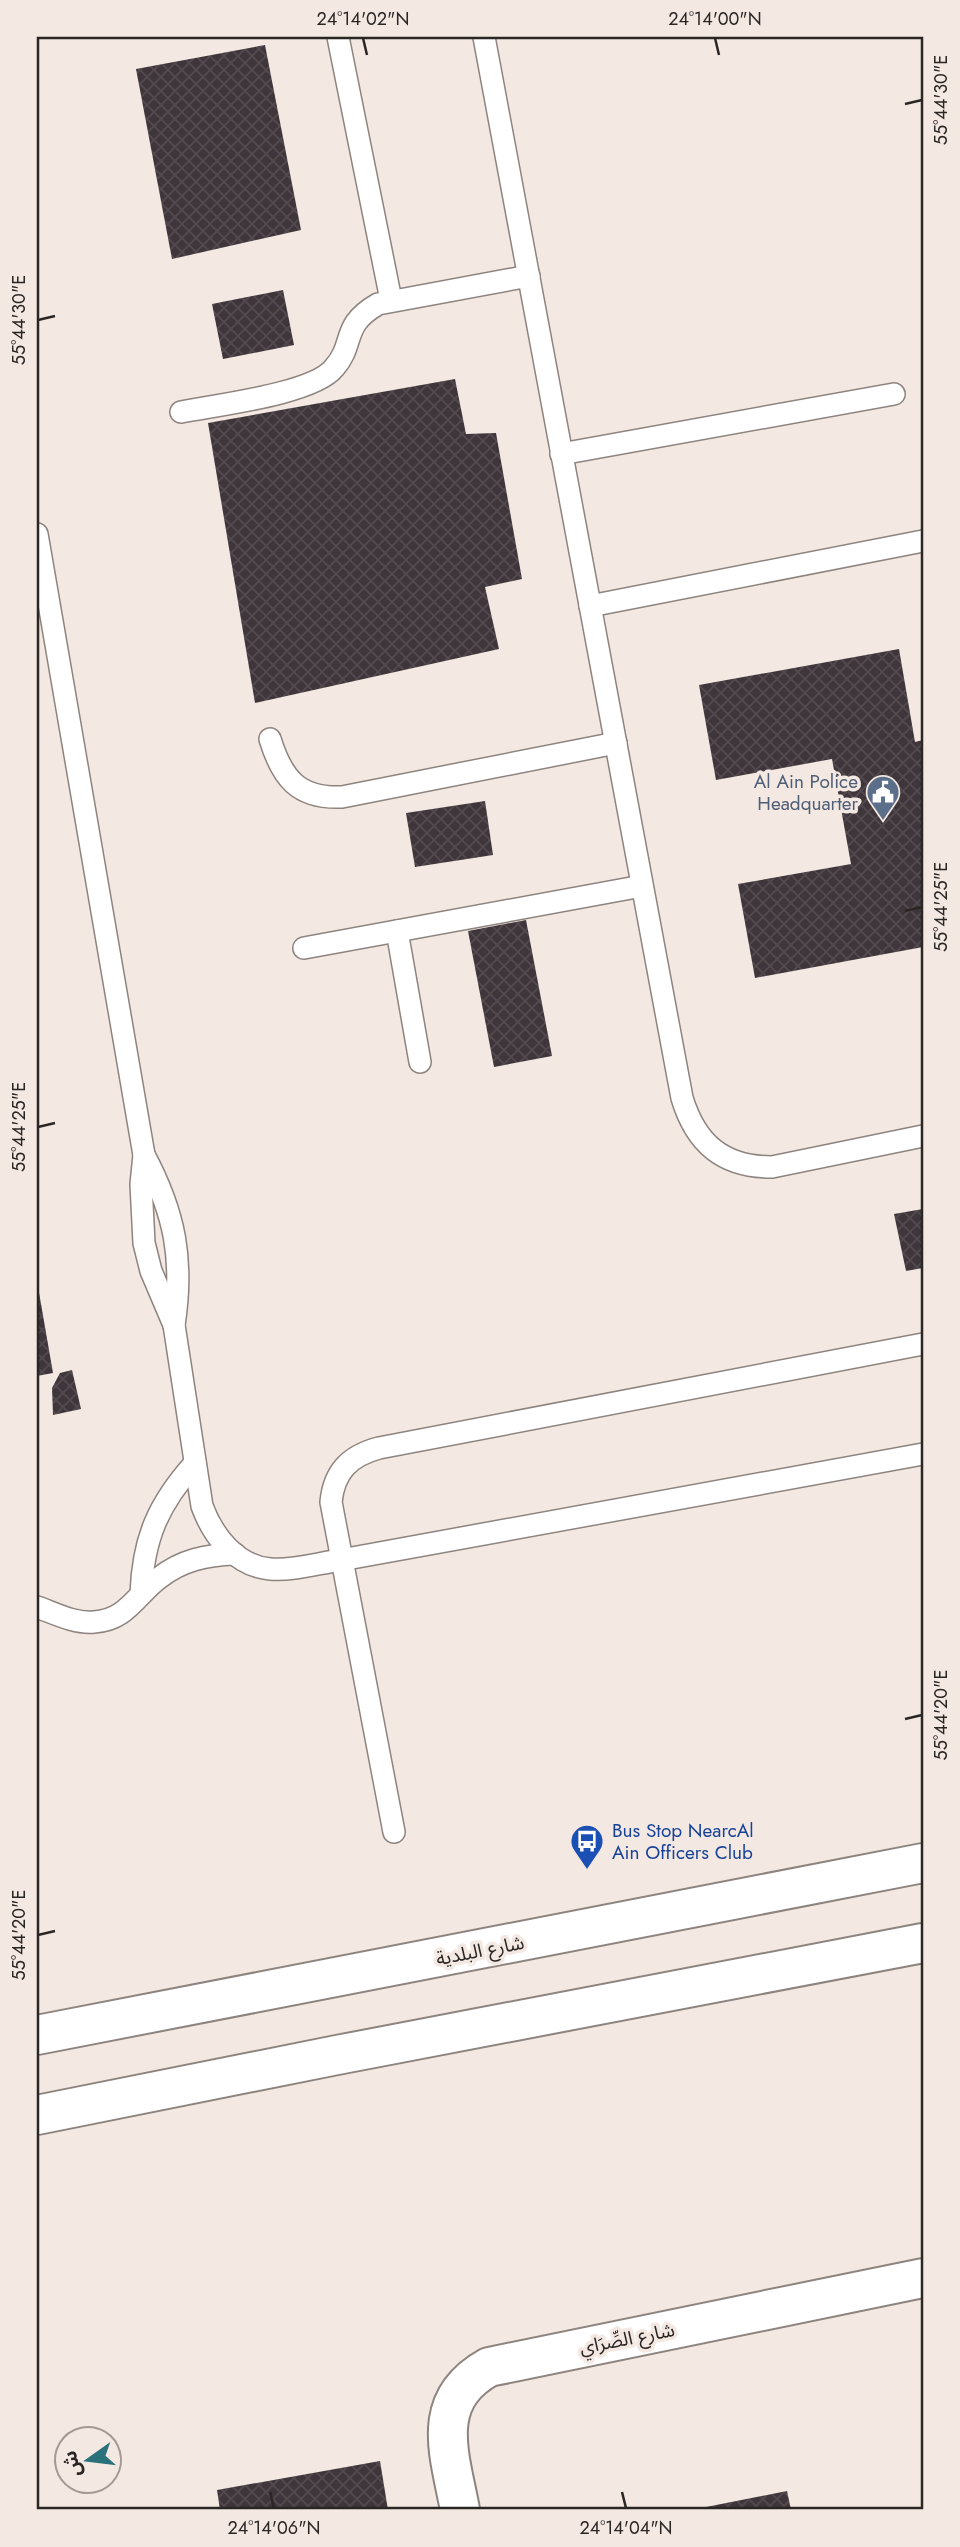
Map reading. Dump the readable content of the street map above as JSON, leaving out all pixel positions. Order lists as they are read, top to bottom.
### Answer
{
  "streets": {
    "main road": ["شارع البلدية", "شارع الصِّرَاي"]
  },
  "places": {
    "public building": ["Al Ain Police Headquarter"],
    "bus stop": ["Bus Stop NearcAl Ain Officers Club"]
  },
  "north": "left",
  "coordinates": [
    "24°14'02\"N",
    "24°14'00\"N",
    "55°44'30\"E",
    "55°44'25\"E",
    "55°44'20\"E",
    "24°14'06\"N",
    "24°14'04\"N"
  ]
}
